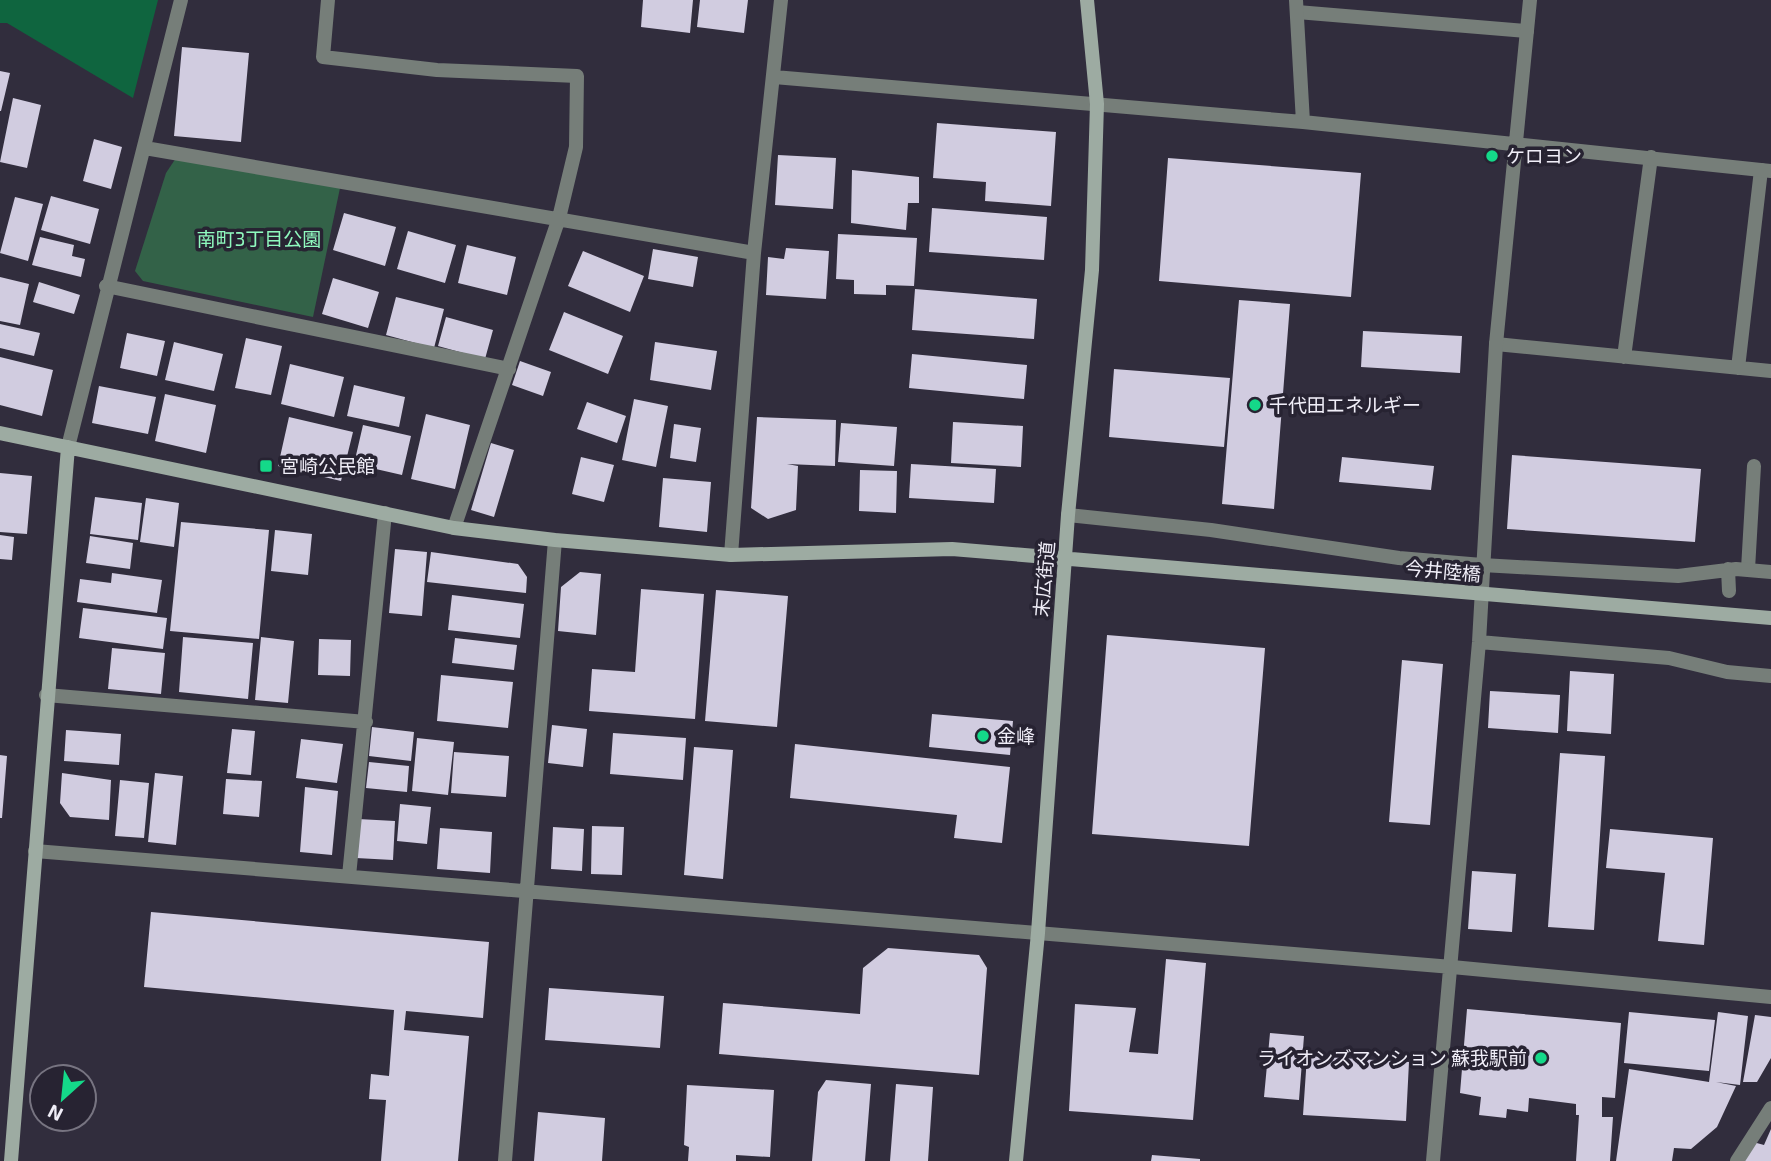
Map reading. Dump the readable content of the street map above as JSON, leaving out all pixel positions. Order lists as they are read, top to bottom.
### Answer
{
  "streets": {
    "street": ["今井陸橋", "末広街道"]
  },
  "crossings": [
    ["今井陸橋", "末広街道"]
  ],
  "parks": ["南町3丁目公園"],
  "places": {
    "other": [
      "ケロヨン",
      "千代田エネルギー",
      "金峰",
      "ライオンズマンション 蘇我駅前"
    ],
    "transit": ["宮崎公民館"]
  },
  "north": "bottom left"
}
